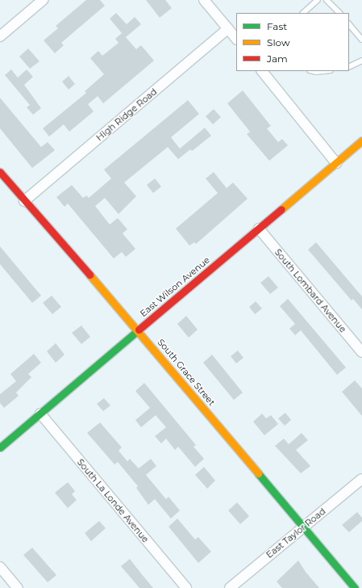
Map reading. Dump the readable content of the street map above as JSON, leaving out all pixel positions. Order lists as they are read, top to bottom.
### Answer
{
  "streets": {
    "street": [
      "High Ridge Road",
      "East Wilson Avenue",
      "South Lombard Avenue",
      "South Grace Street",
      "South La Londe Avenue",
      "East Taylor Road"
    ]
  },
  "crossings": [
    ["High Ridge Road", "South Grace Street"],
    ["East Wilson Avenue", "South Lombard Avenue"],
    ["East Wilson Avenue", "South Grace Street"],
    ["East Wilson Avenue", "South La Londe Avenue"],
    ["South Grace Street", "East Taylor Road"]
  ],
  "legend": ["Fast", "Slow", "Jam"]
}
